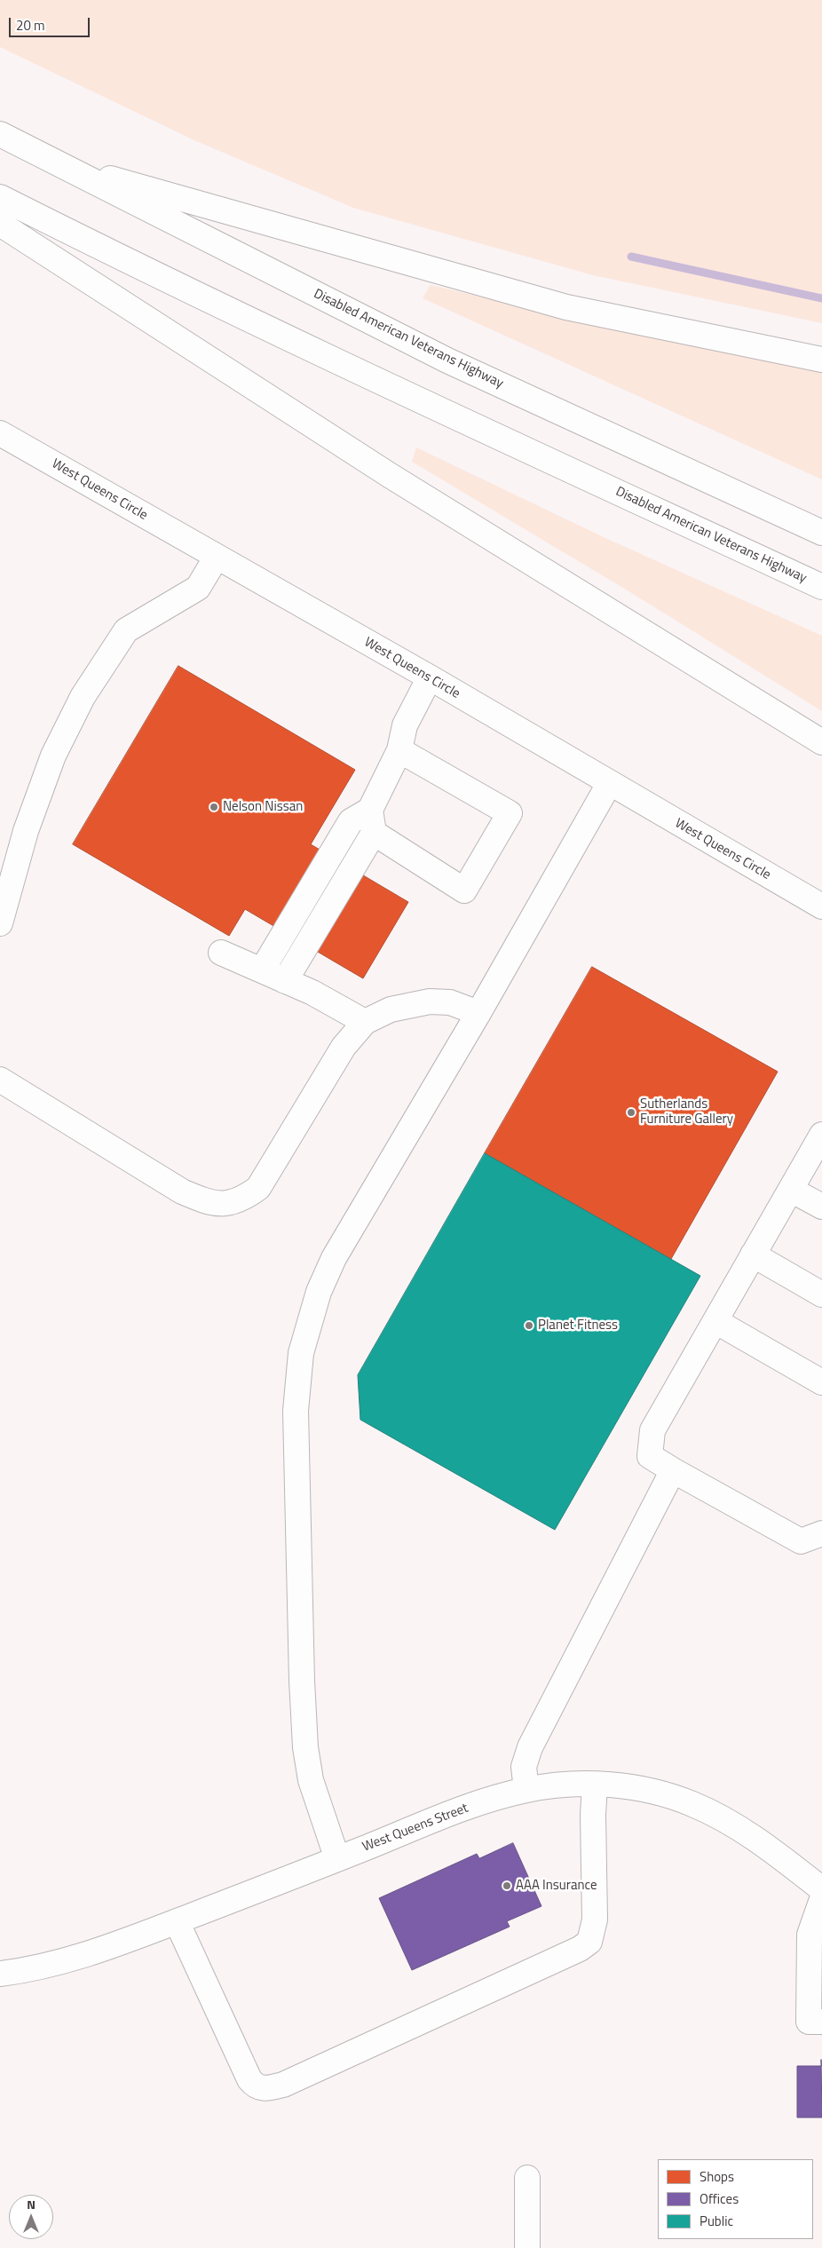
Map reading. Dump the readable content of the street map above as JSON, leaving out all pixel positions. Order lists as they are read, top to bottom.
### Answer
{
  "streets": {
    "main road": ["Disabled American Veterans Highway", "West Queens Circle", "West Queens Street"]
  },
  "places": [
    "Nelson Nissan",
    "Sutherlands Furniture Gallery",
    "Planet Fitness",
    "AAA Insurance"
  ],
  "legend": ["Shops", "Offices", "Public"],
  "scale_bar": "20 m",
  "north": "top"
}
